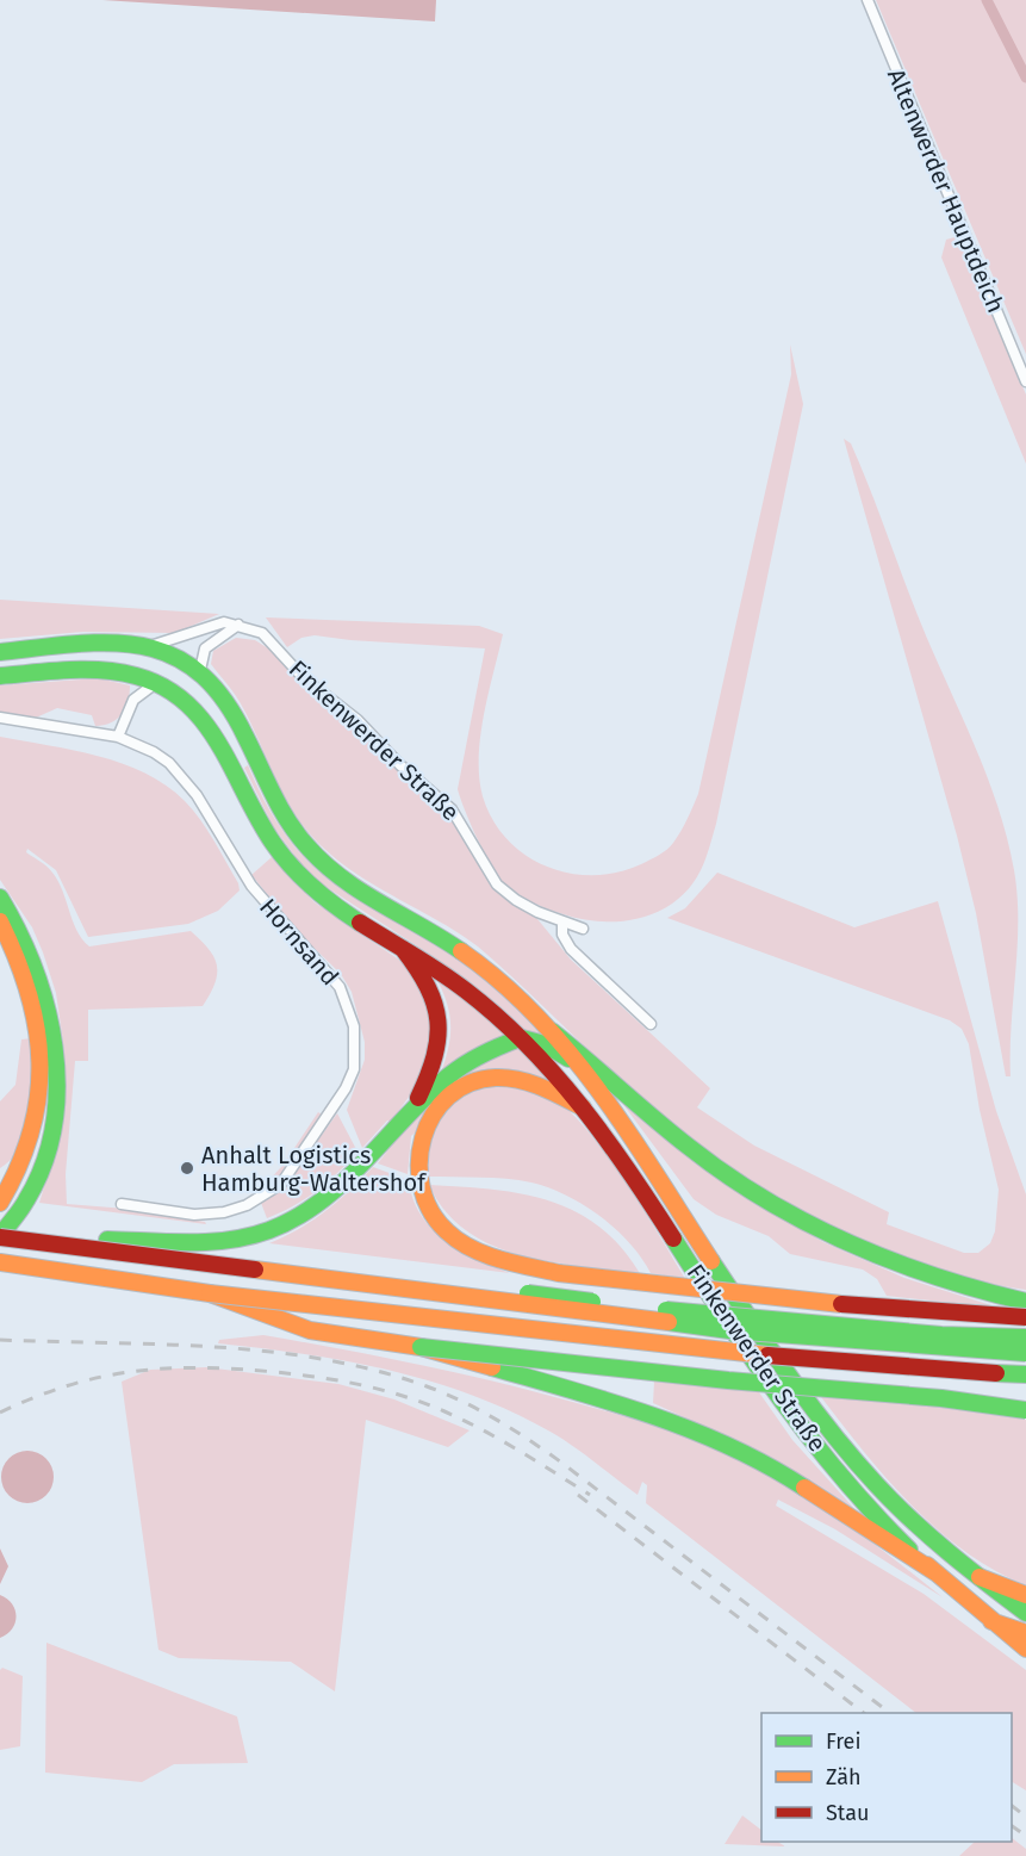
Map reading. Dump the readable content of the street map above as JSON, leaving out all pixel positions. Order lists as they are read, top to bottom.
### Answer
{
  "streets": {
    "main road": ["Finkenwerder Straße"],
    "street": ["Altenwerder Hauptdeich", "Hornsand"]
  },
  "places": ["Anhalt Logistics Hamburg-Waltershof"],
  "legend": ["Frei", "Zäh", "Stau"]
}
